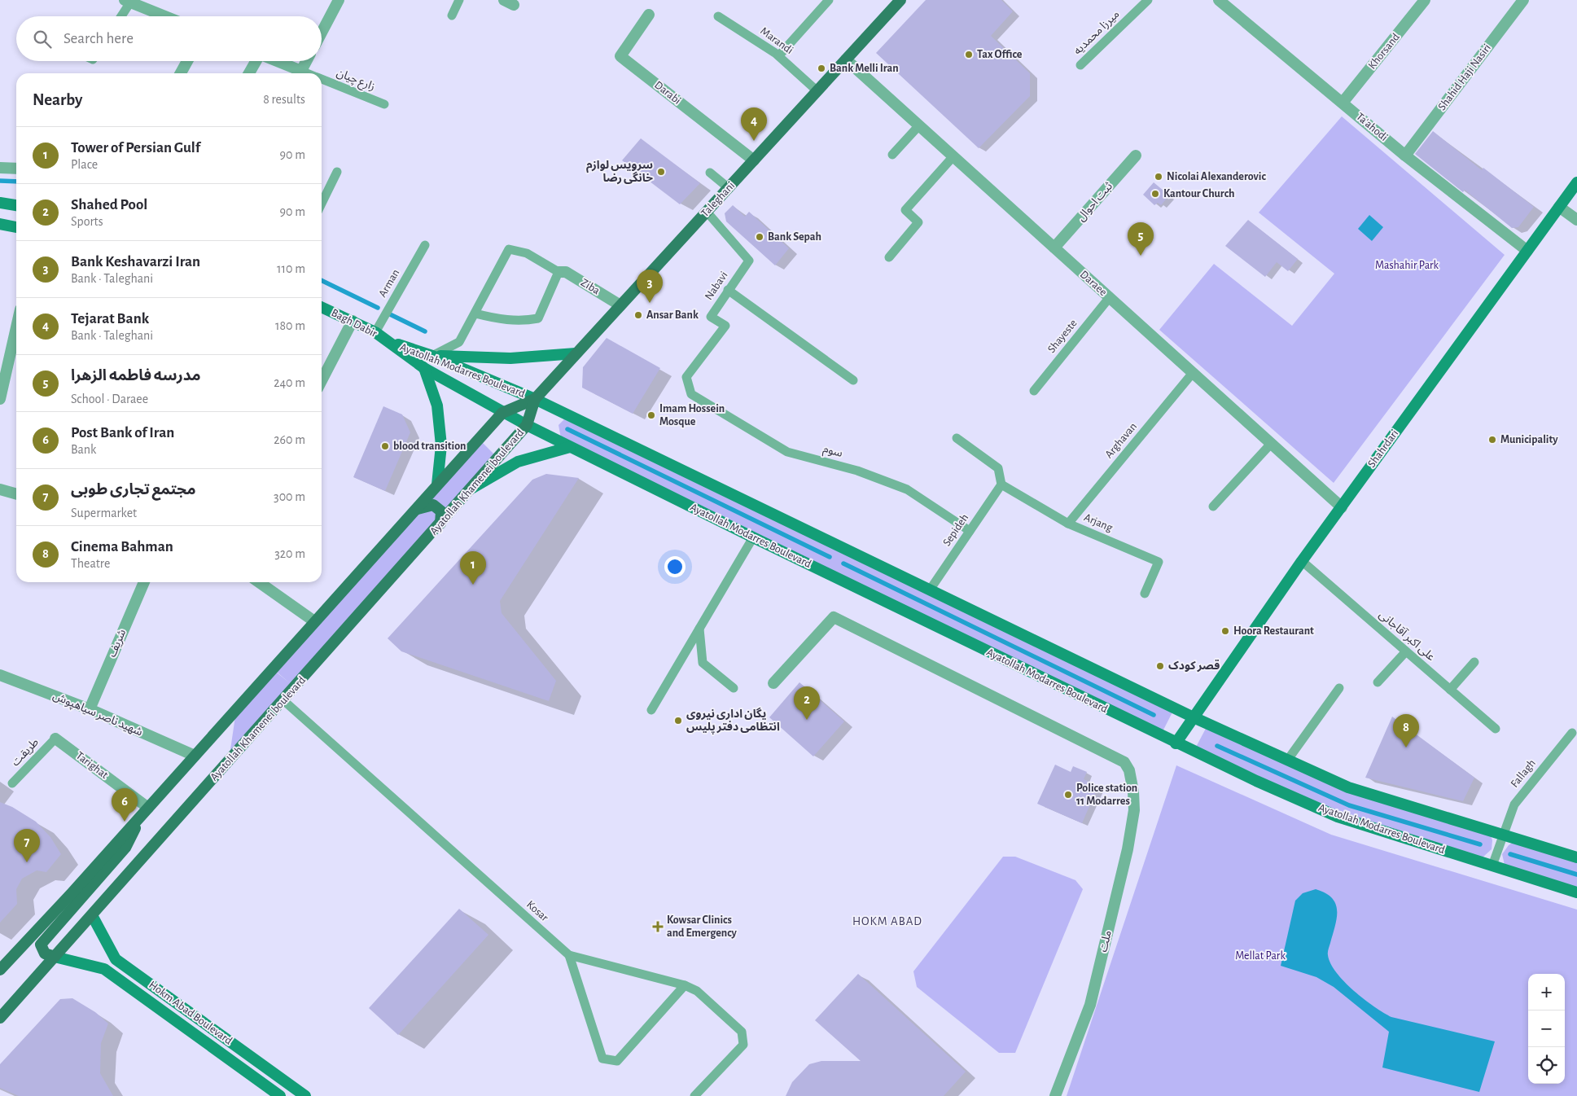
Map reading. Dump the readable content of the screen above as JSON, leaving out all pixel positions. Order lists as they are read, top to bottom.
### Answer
{
  "streets": {
    "main road": [
      "Taleghani",
      "Bagh Dabir",
      "Ayatollah Modarres Boulevard",
      "Shahrdari",
      "Ayatollah Khamenei boulevard",
      "Hokm Abad Boulevard"
    ],
    "street": [
      "Khorsand",
      "Shahid Haji Nasiri",
      "Darabi",
      "Ta'ahodi",
      "ثبت احوال",
      "Daraee",
      "Ziba",
      "شریف",
      "شهید ناصر سیاهپوش",
      "Tarighat",
      "ملت"
    ],
    "lane": [
      "میرزا محمدیه",
      "Marandi",
      "زارع چیان",
      "Arman",
      "Nabavi",
      "Shayeste",
      "Arghavan",
      "سوم",
      "Arjang",
      "Sepideh",
      "علی اکبر آقاجانی",
      "طریقت",
      "Fallagh",
      "Kosar"
    ]
  },
  "crossings": [
    ["Marandi", "Taleghani"],
    ["Khorsand", "Ta'ahodi"],
    ["Shahid Haji Nasiri", "Ta'ahodi"],
    ["Darabi", "Taleghani"],
    ["Ta'ahodi", "Shahrdari"],
    ["Taleghani", "Daraee"],
    ["Taleghani", "Nabavi"],
    ["Taleghani", "Ziba"],
    ["Taleghani", "Ayatollah Modarres Boulevard"],
    ["Taleghani", "Ayatollah Khamenei boulevard"],
    ["ثبت احوال", "Daraee"],
    ["Arman", "Bagh Dabir"],
    ["Daraee", "Shayeste"],
    ["Daraee", "Arghavan"],
    ["Daraee", "Shahrdari"],
    ["Nabavi", "سوم"],
    ["Bagh Dabir", "Ayatollah Modarres Boulevard"],
    ["Ayatollah Modarres Boulevard", "Shahrdari"],
    ["Ayatollah Modarres Boulevard", "Ayatollah Khamenei boulevard"],
    ["Ayatollah Modarres Boulevard", "Sepideh"],
    ["Ayatollah Modarres Boulevard", "Fallagh"],
    ["Arghavan", "Arjang"],
    ["Shahrdari", "علی اکبر آقاجانی"],
    ["سوم", "Sepideh"],
    ["Ayatollah Khamenei boulevard", "Kosar"],
    ["Ayatollah Khamenei boulevard", "Hokm Abad Boulevard"],
    ["Arjang", "Sepideh"],
    ["شریف", "شهید ناصر سیاهپوش"],
    ["طریقت", "Tarighat"]
  ],
  "districts": ["HOKM ABAD"],
  "parks": ["Mashahir Park", "Mellat Park"],
  "places": {
    "other": [
      "Tax Office",
      "Bank Melli Iran",
      "سرویس لوازم خانگی رضا",
      "Nicolai Alexanderovic",
      "Kantour Church",
      "Bank Sepah",
      "Ansar Bank",
      "Imam Hossein Mosque",
      "Municipality",
      "blood transition",
      "Hoora Restaurant",
      "قصر کودک",
      "یگان اداری نیروی انتظامی دفتر پلیس",
      "Police station 11 Modarres"
    ],
    "health": ["Kowsar Clinics and Emergency"]
  },
  "page": {
    "search": "Search here",
    "heading": ["Nearby", "8 results"],
    "pins": [
      "4",
      "5",
      "3",
      "1",
      "2",
      "8",
      "6",
      "7"
    ],
    "list": [
      {
        "mark": "1",
        "name": "Tower of Persian Gulf",
        "note": "Place",
        "value": "90 m"
      },
      {
        "mark": "2",
        "name": "Shahed Pool",
        "note": "Sports",
        "value": "90 m"
      },
      {
        "mark": "3",
        "name": "Bank Keshavarzi Iran",
        "note": "Bank · Taleghani",
        "value": "110 m"
      },
      {
        "mark": "4",
        "name": "Tejarat Bank",
        "note": "Bank · Taleghani",
        "value": "180 m"
      },
      {
        "mark": "5",
        "name": "مدرسه فاطمه الزهرا",
        "note": "School · Daraee",
        "value": "240 m"
      },
      {
        "mark": "6",
        "name": "Post Bank of Iran",
        "note": "Bank",
        "value": "260 m"
      },
      {
        "mark": "7",
        "name": "مجتمع تجاری طوبی",
        "note": "Supermarket",
        "value": "300 m"
      },
      {
        "mark": "8",
        "name": "Cinema Bahman",
        "note": "Theatre",
        "value": "320 m"
      }
    ],
    "map_buttons": ["+", "−"]
  }
}
